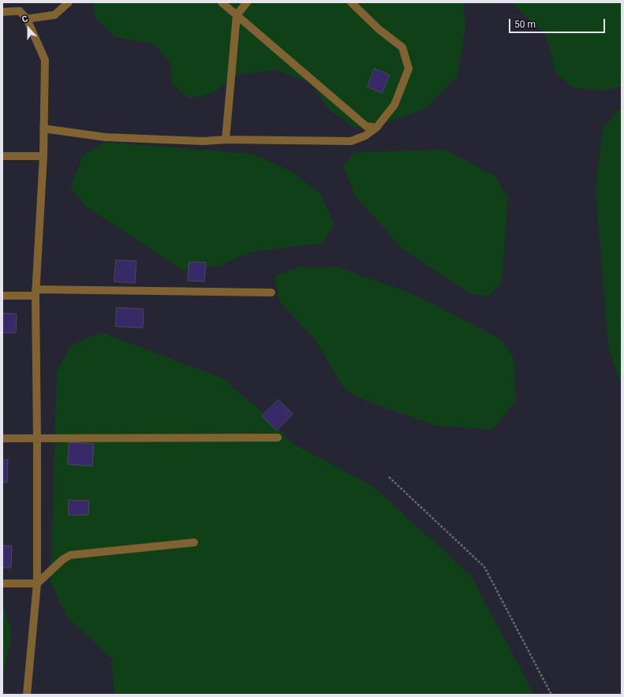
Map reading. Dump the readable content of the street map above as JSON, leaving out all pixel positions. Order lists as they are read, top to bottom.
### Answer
{
  "scale_bar": "50 m",
  "north": "top"
}
